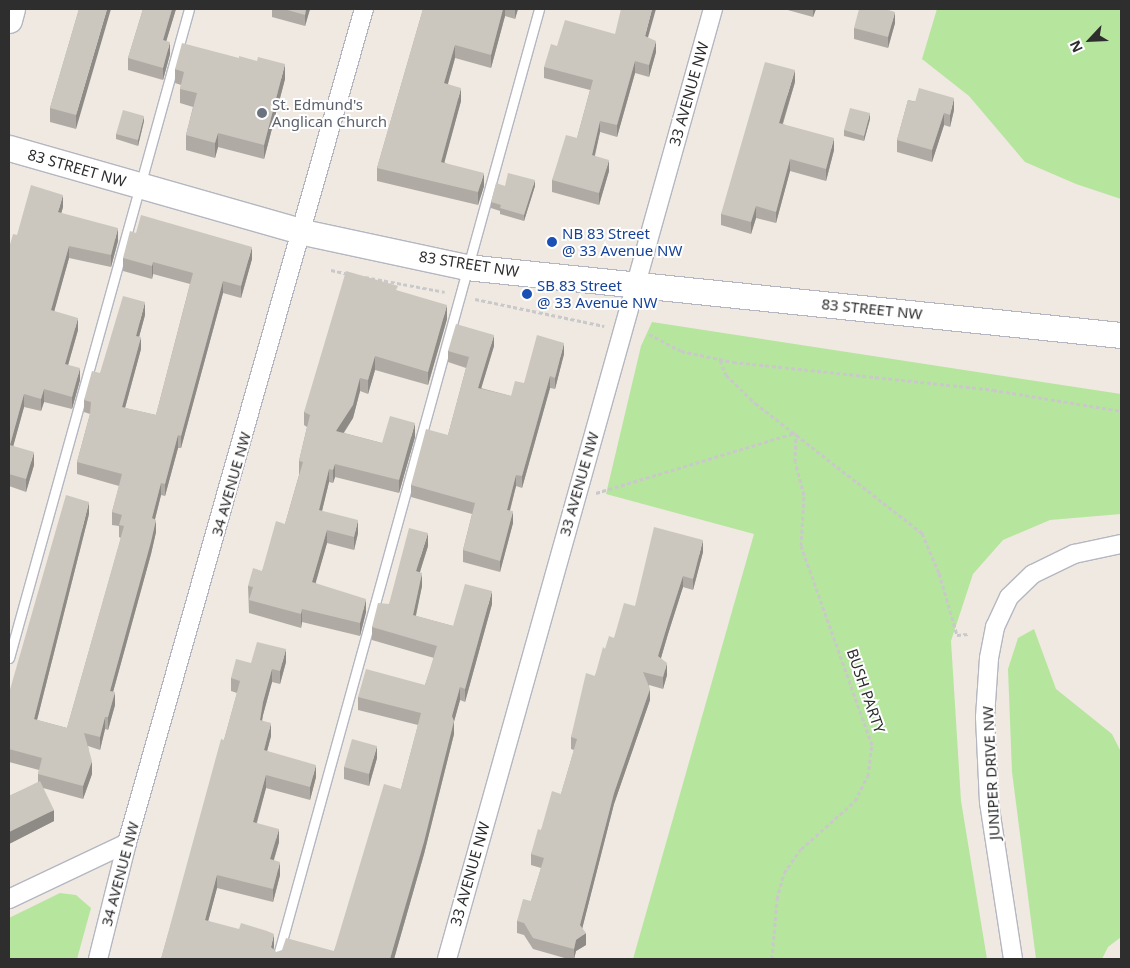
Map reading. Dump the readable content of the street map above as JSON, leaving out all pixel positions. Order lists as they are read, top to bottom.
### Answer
{
  "streets": {
    "street": [
      "33 AVENUE NW",
      "83 STREET NW",
      "34 AVENUE NW",
      "JUNIPER DRIVE NW"
    ],
    "path": ["BUSH PARTY"]
  },
  "crossings": [
    ["33 AVENUE NW", "83 STREET NW"],
    ["83 STREET NW", "34 AVENUE NW"]
  ],
  "places": ["St. Edmund's Anglican Church", "NB 83 Street @ 33 Avenue NW", "SB 83 Street @ 33 Avenue NW"],
  "north": "bottom left"
}
